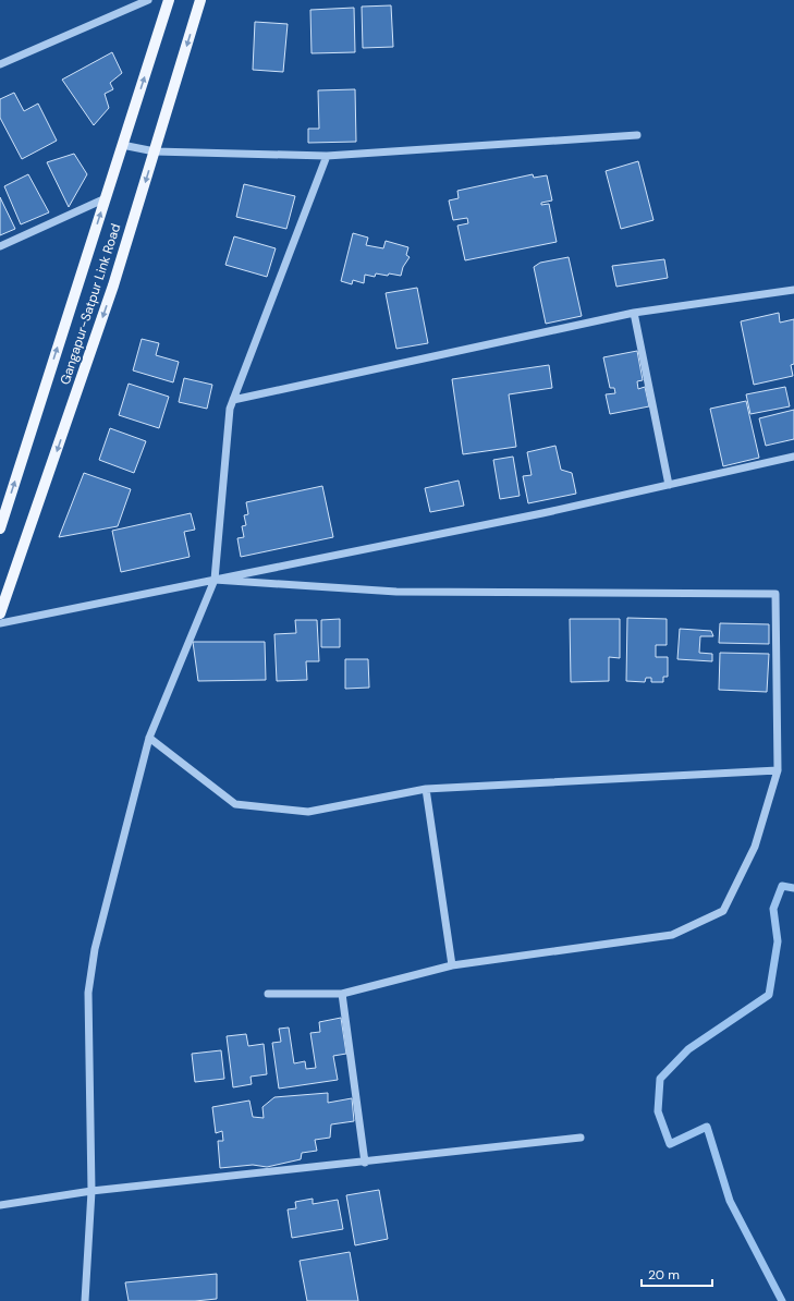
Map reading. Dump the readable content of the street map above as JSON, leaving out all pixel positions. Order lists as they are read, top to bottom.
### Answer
{
  "streets": {
    "main road": ["Gangapur-Satpur Link Road"]
  },
  "scale_bar": "20 m"
}
